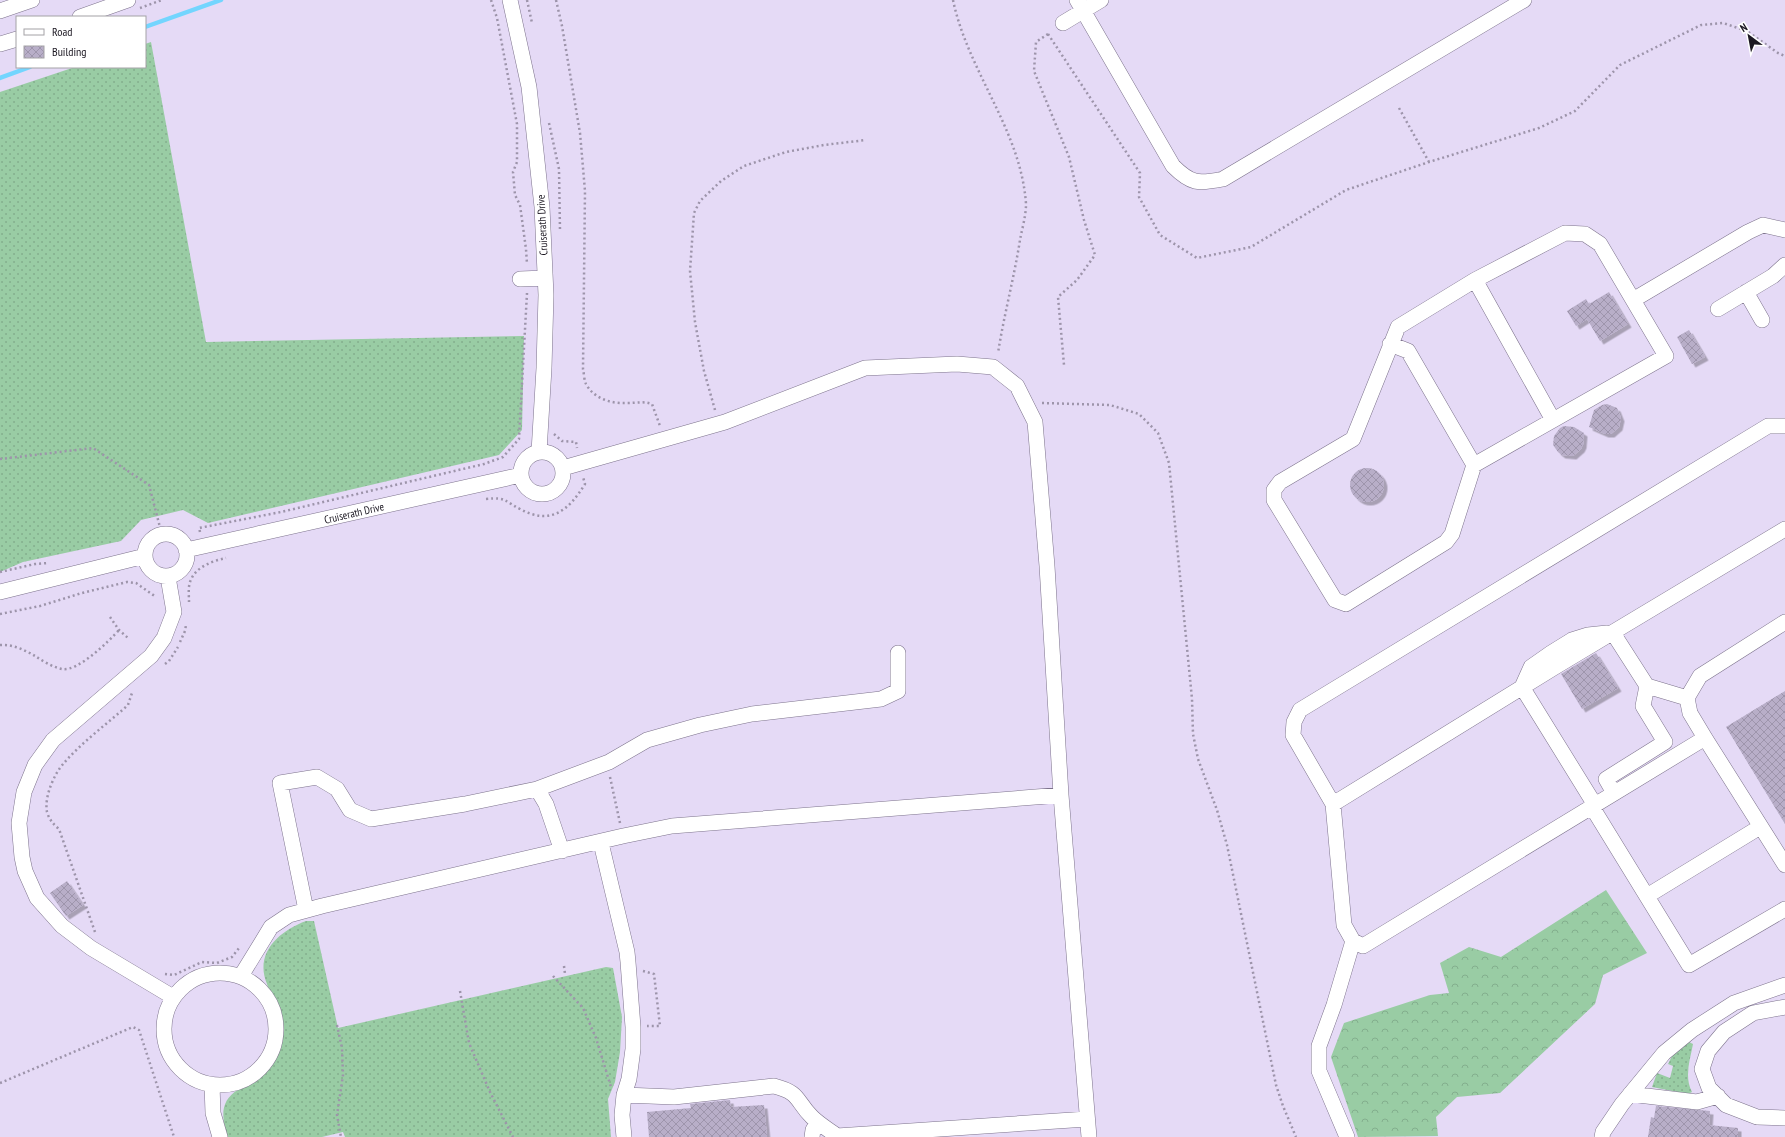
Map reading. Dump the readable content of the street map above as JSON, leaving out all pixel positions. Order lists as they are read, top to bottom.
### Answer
{
  "streets": {
    "street": ["Cruiserath Drive"]
  },
  "legend": ["Road", "Building"],
  "north": "top left"
}
